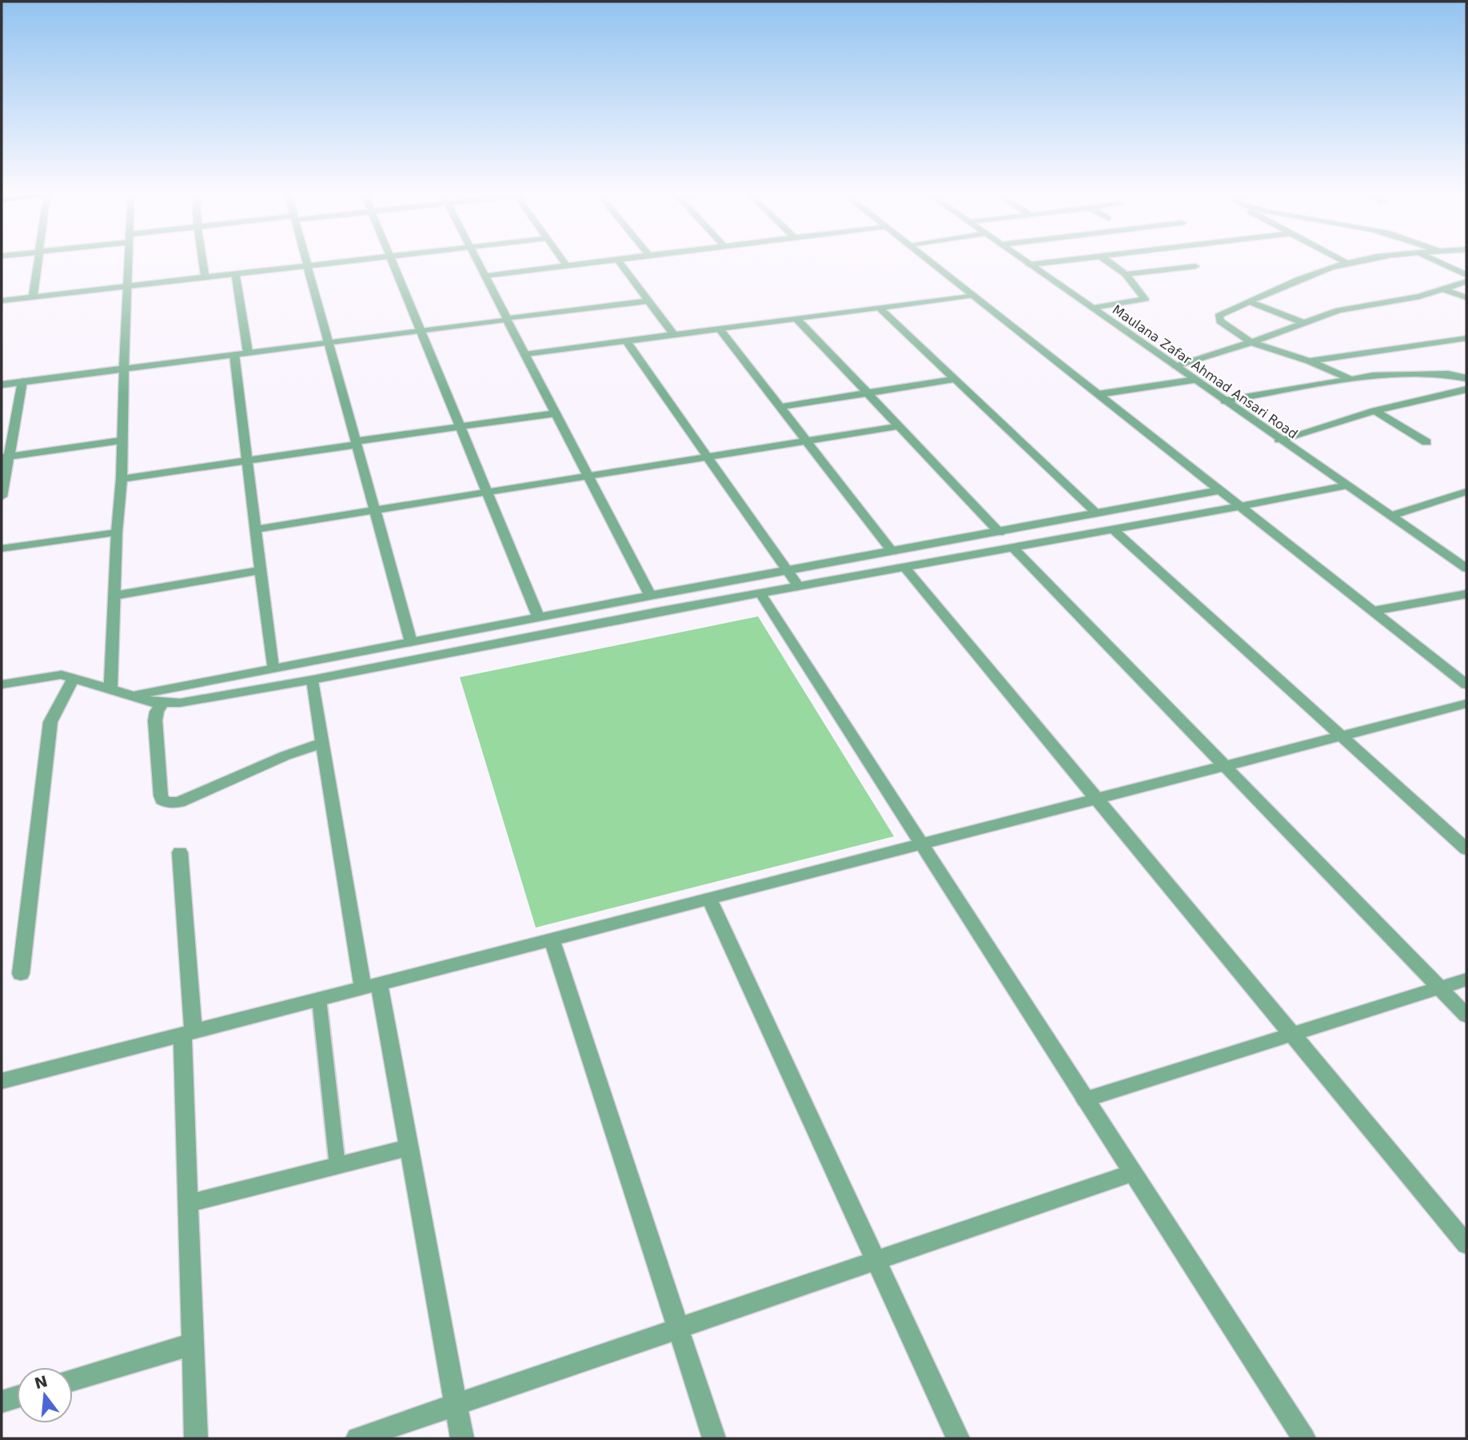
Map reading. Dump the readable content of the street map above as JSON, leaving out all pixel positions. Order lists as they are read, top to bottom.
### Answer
{
  "streets": {
    "street": ["Maulana Zafar Ahmad Ansari Road"]
  },
  "north": "top"
}
